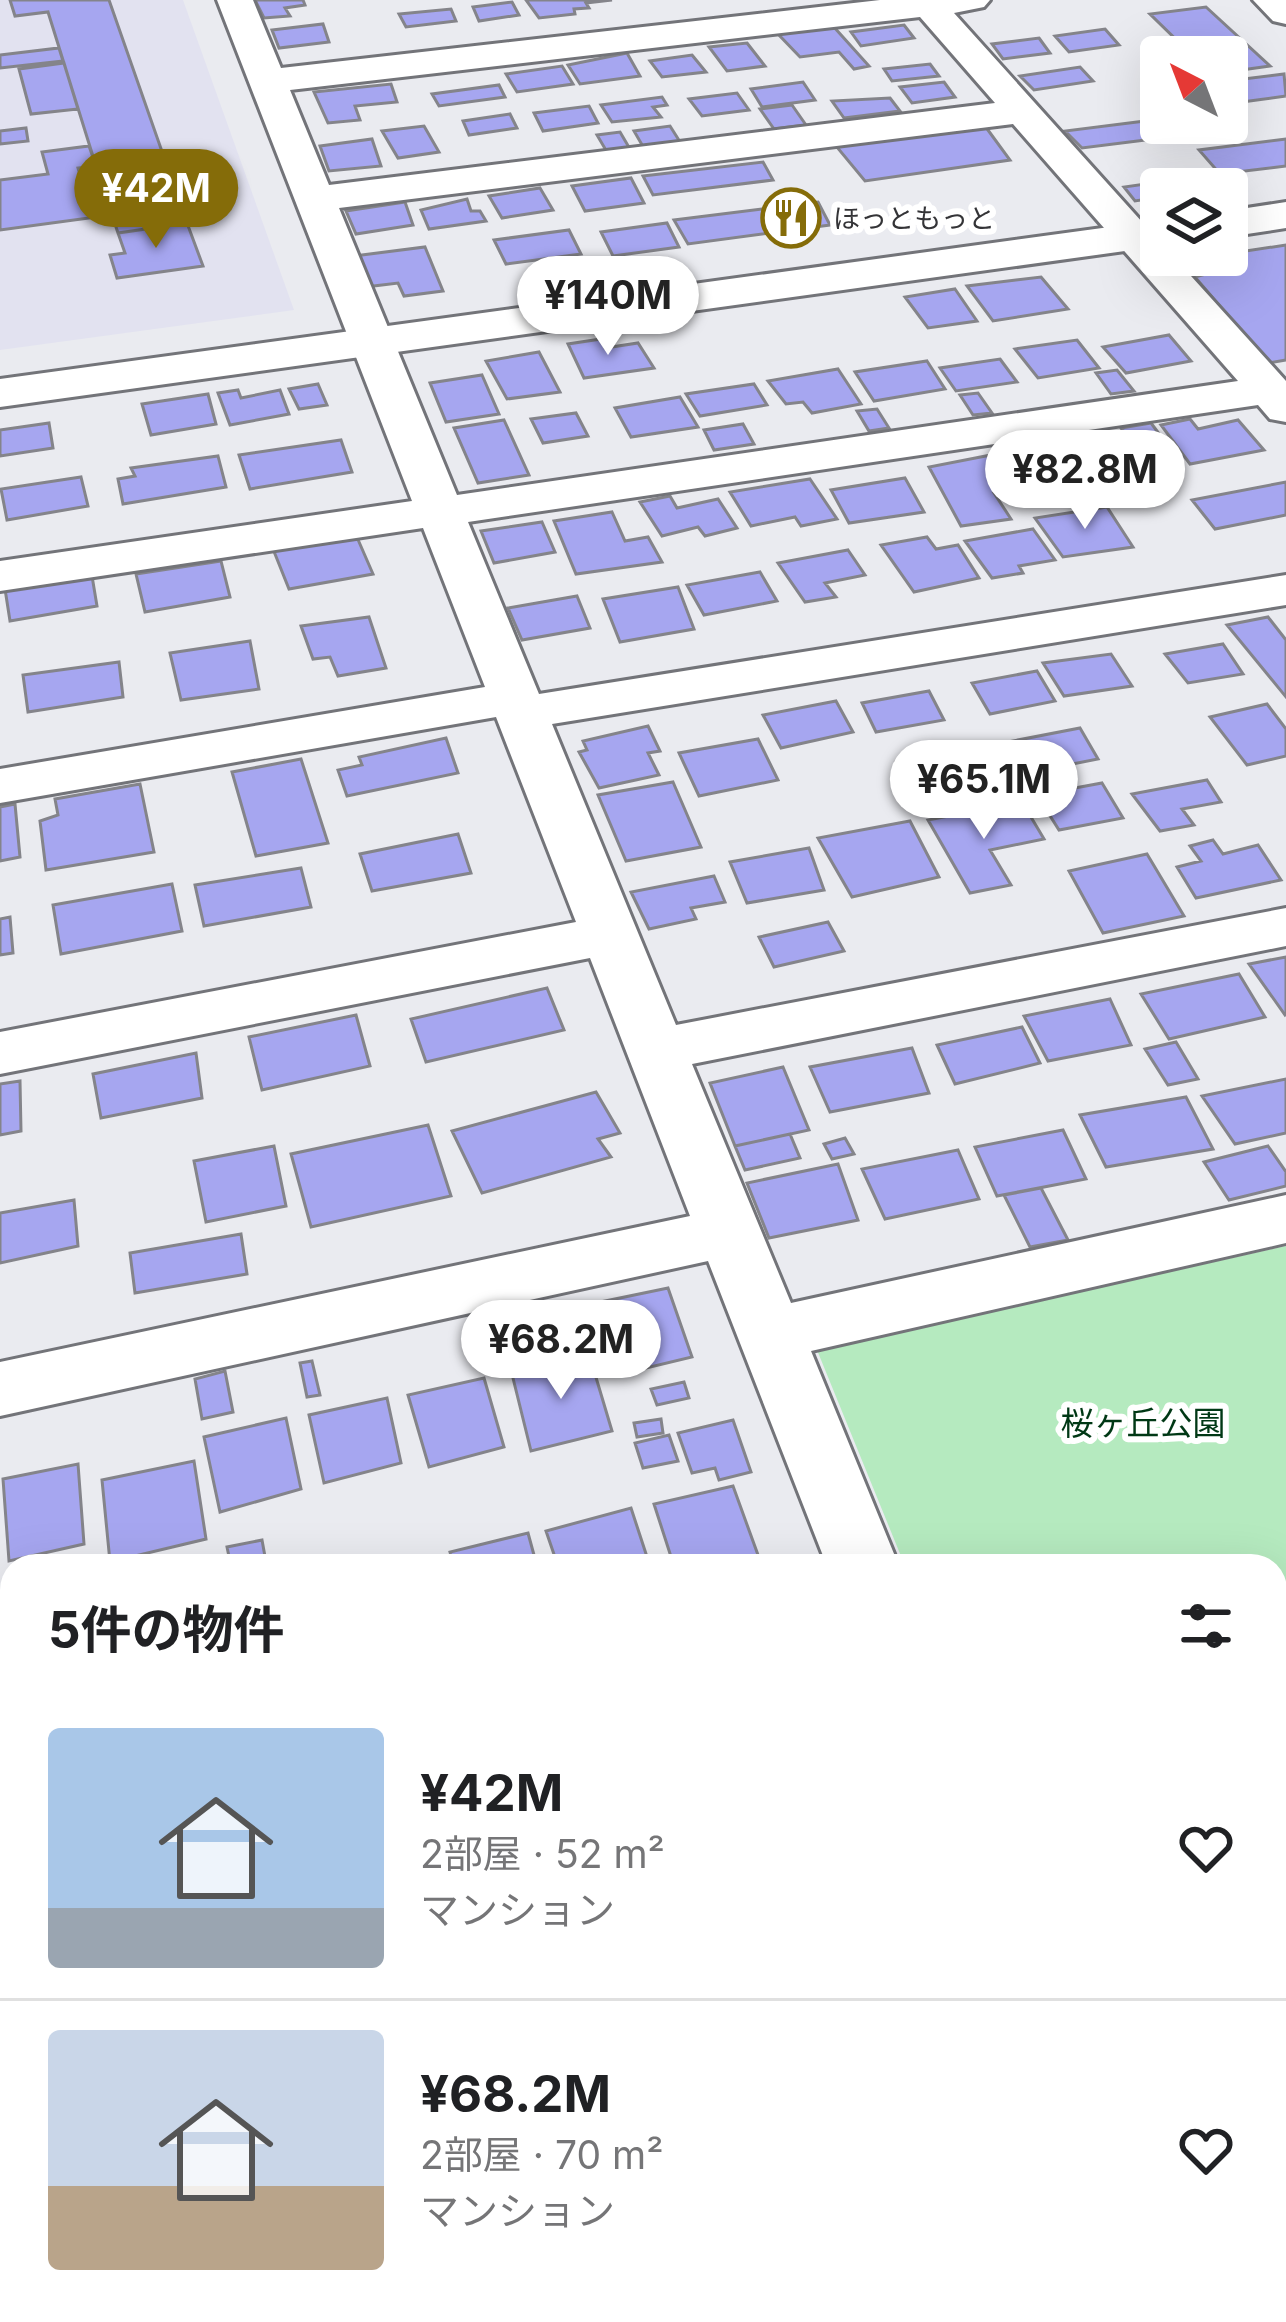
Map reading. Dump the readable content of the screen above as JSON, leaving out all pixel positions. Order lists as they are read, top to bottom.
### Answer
{
  "parks": ["桜ヶ丘公園"],
  "places": {
    "restaurant": ["ほっともっと"]
  },
  "north": "top left",
  "page": {
    "price": [
      "¥42M",
      "¥140M",
      "¥82.8M",
      "¥65.1M",
      "¥68.2M"
    ],
    "heading": "5件の物件",
    "list": [
      {
        "name": "¥42M",
        "note": "2部屋 · 52 m² · マンション"
      },
      {
        "name": "¥68.2M",
        "note": "2部屋 · 70 m² · マンション"
      }
    ]
  }
}
